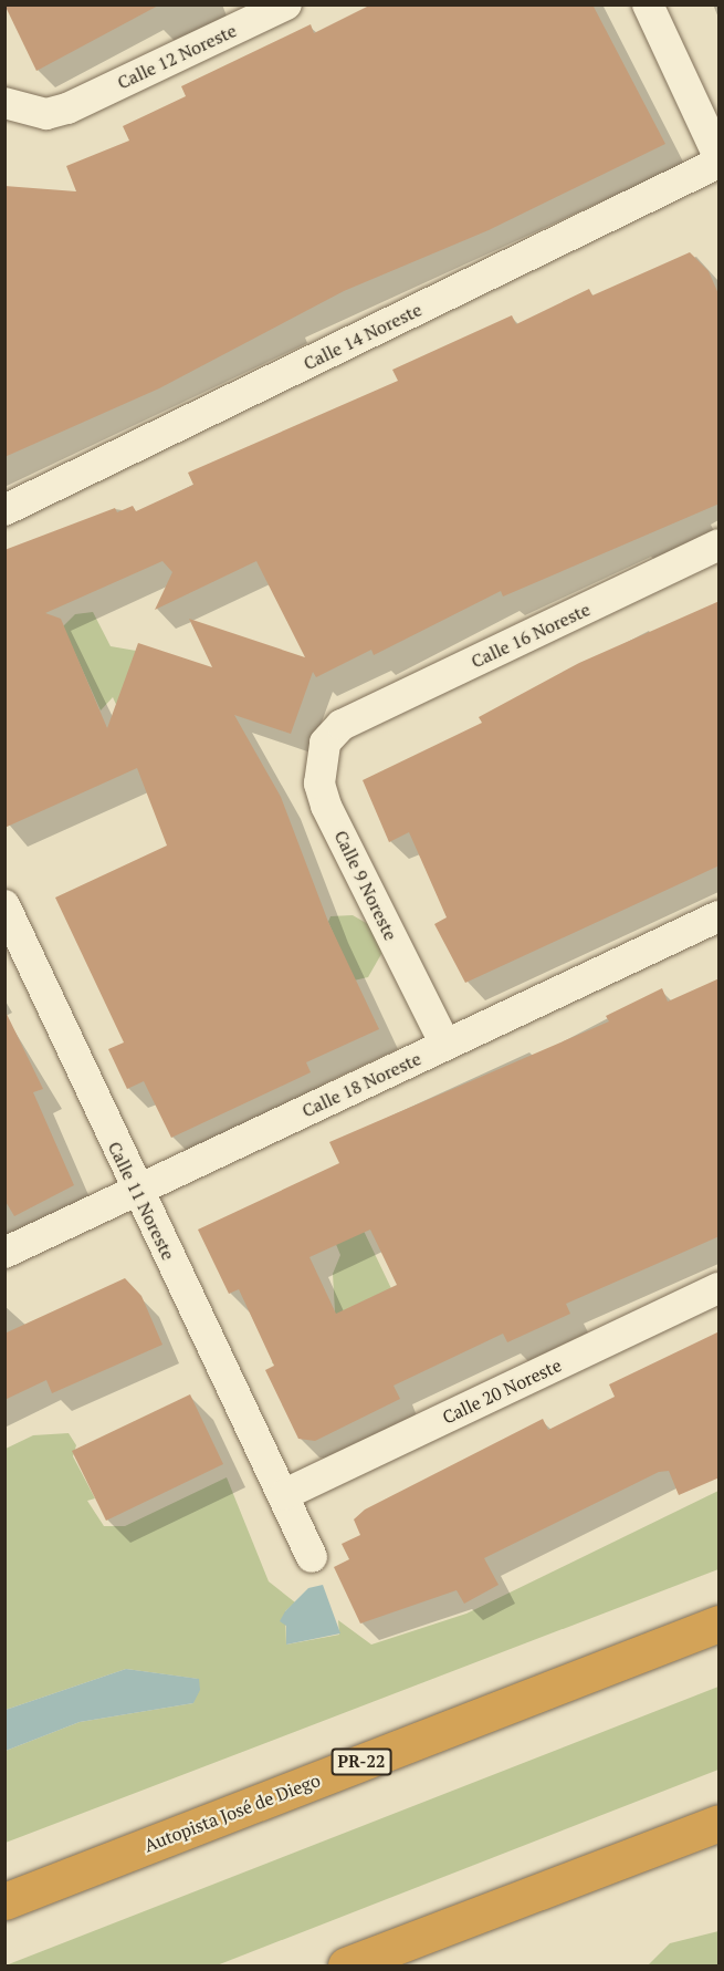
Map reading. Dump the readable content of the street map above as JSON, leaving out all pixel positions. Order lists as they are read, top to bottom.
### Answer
{
  "streets": {
    "highway": ["PR-22", "Autopista José de Diego"],
    "street": [
      "Calle 12 Noreste",
      "Calle 14 Noreste",
      "Calle 16 Noreste",
      "Calle 9 Noreste",
      "Calle 18 Noreste",
      "Calle 11 Noreste",
      "Calle 20 Noreste"
    ]
  },
  "crossings": [
    ["Calle 16 Noreste", "Calle 9 Noreste"],
    ["Calle 9 Noreste", "Calle 18 Noreste"],
    ["Calle 18 Noreste", "Calle 11 Noreste"],
    ["Calle 11 Noreste", "Calle 20 Noreste"]
  ]
}
